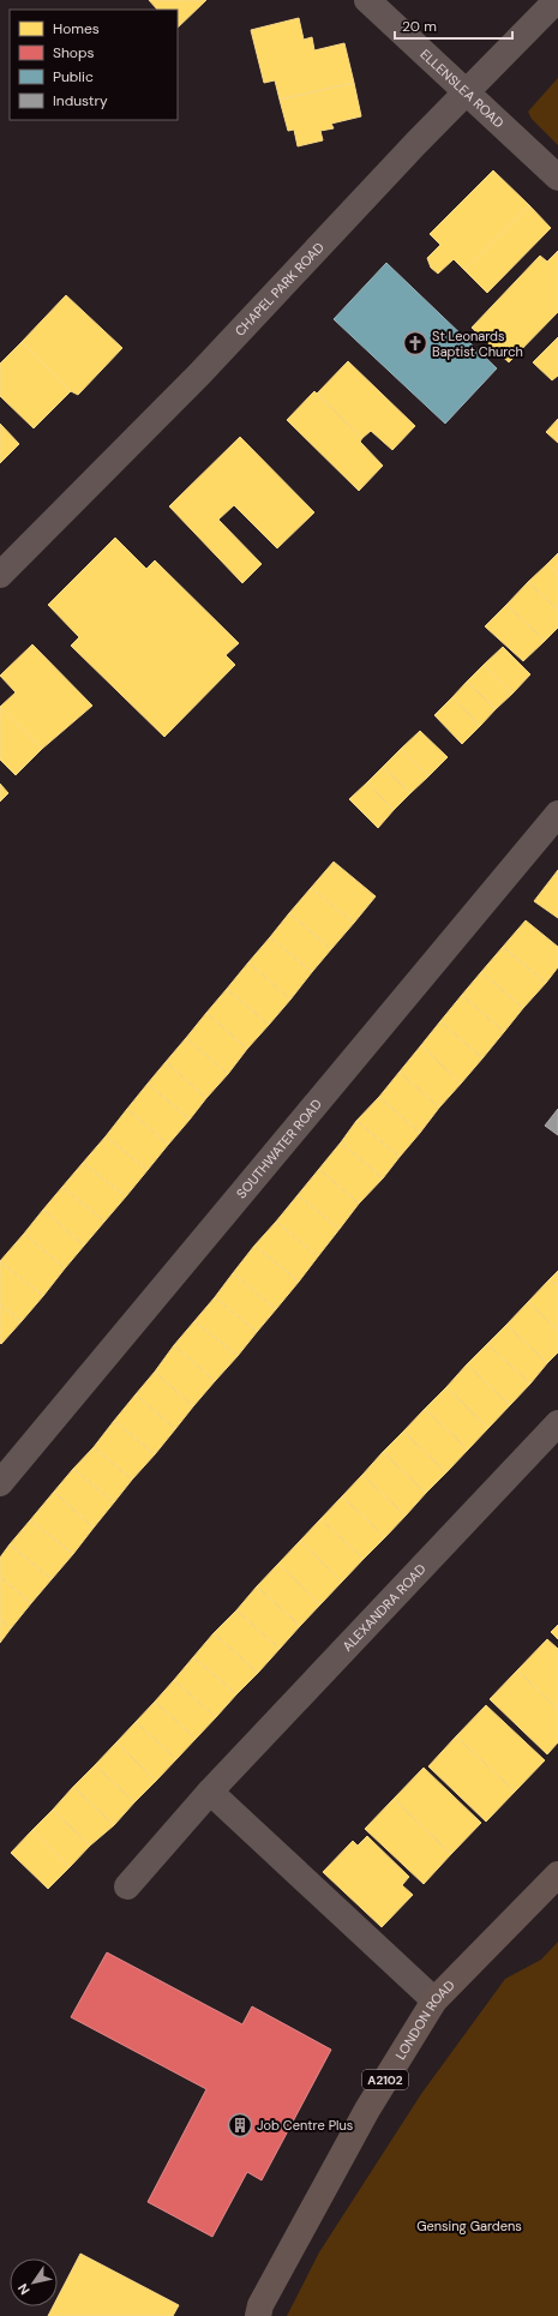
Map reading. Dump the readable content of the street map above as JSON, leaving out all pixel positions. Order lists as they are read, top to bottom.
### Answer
{
  "streets": {
    "main road": ["LONDON ROAD", "A2102"],
    "street": [
      "ELLENSLEA ROAD",
      "CHAPEL PARK ROAD",
      "SOUTHWATER ROAD",
      "ALEXANDRA ROAD"
    ]
  },
  "crossings": [
    ["ELLENSLEA ROAD", "CHAPEL PARK ROAD"]
  ],
  "parks": ["Gensing Gardens"],
  "places": {
    "church": ["St Leonards Baptist Church"],
    "building": ["Job Centre Plus"]
  },
  "legend": [
    "Homes",
    "Shops",
    "Public",
    "Industry"
  ],
  "scale_bar": "20 m",
  "north": "bottom left"
}
